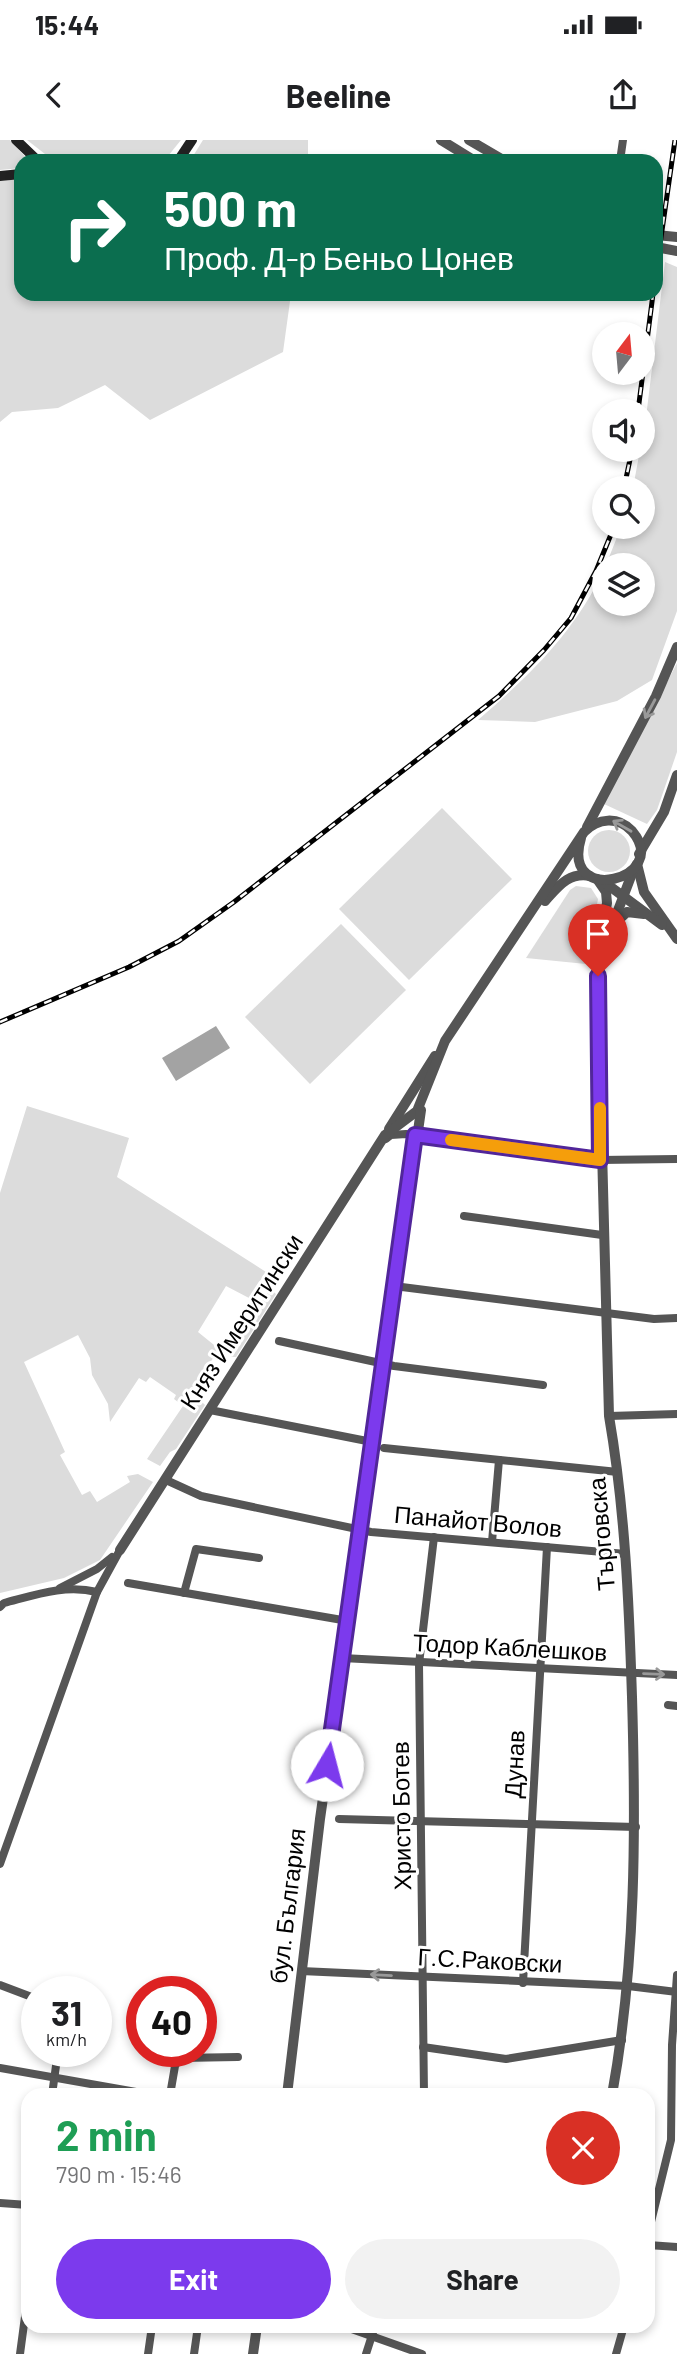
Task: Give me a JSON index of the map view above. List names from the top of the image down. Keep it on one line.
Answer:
{"streets":{"street":["Княз Имеритински","Панайот Волов","Търговска","Тодор Каблешков","Дунав","Христо Ботев","бул. България","Г.С.Раковски"]},"crossings":[["Княз Имеритински","Панайот Волов"],["Княз Имеритински","бул. България"],["Панайот Волов","Търговска"],["Панайот Волов","Дунав"],["Панайот Волов","Христо Ботев"],["Панайот Волов","бул. България"],["Търговска","Тодор Каблешков"],["Търговска","Г.С.Раковски"],["Тодор Каблешков","Дунав"],["Тодор Каблешков","Христо Ботев"],["Тодор Каблешков","бул. България"],["Дунав","Г.С.Раковски"],["Христо Ботев","Г.С.Раковски"],["бул. България","Г.С.Раковски"]],"north":"top","page":{"status":"15:44","header":"Beeline","turn":["500 m","Проф. Д-р Беньо Цонев"],"speed":"31 km/h","limit":"40","heading":["2 min","790 m · 15:46"],"buttons":["Exit","Share"]}}
